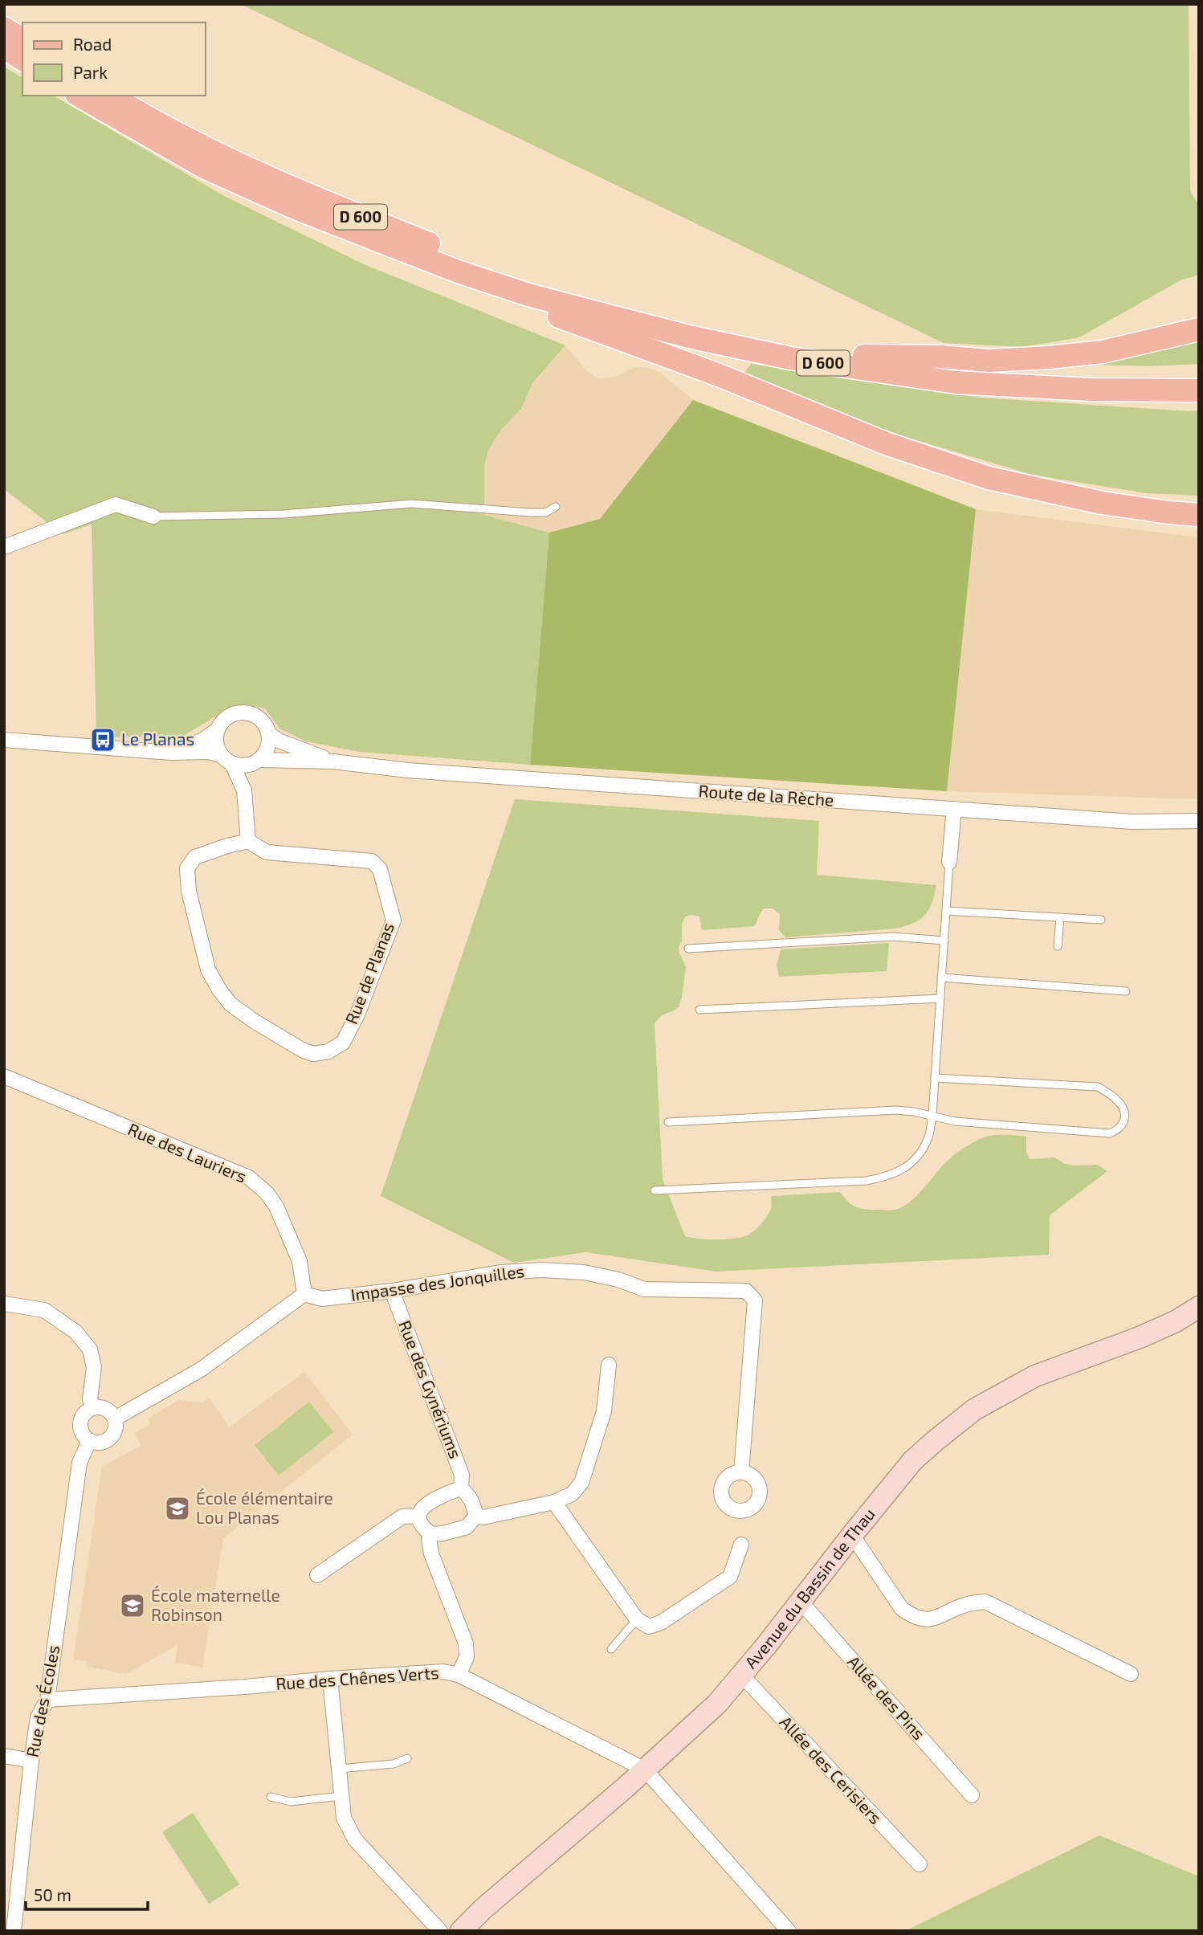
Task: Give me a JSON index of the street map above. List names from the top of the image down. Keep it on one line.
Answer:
{"streets":{"main road":["D 600","Avenue du Bassin de Thau"],"street":["Route de la Rèche","Rue de Planas","Rue des Lauriers","Impasse des Jonquilles","Rue des Gynériums","Rue des Chênes Verts","Allée des Pins","Rue des Écoles","Allée des Cerisiers"]},"crossings":[["Rue des Lauriers","Impasse des Jonquilles"],["Impasse des Jonquilles","Rue des Gynériums"],["Avenue du Bassin de Thau","Rue des Chênes Verts"],["Avenue du Bassin de Thau","Allée des Pins"],["Avenue du Bassin de Thau","Allée des Cerisiers"],["Rue des Chênes Verts","Rue des Écoles"]],"places":{"bus stop":["Le Planas"],"school or university":["École élémentaire Lou Planas","École maternelle Robinson"]},"legend":["Road","Park"],"scale_bar":"50 m"}
